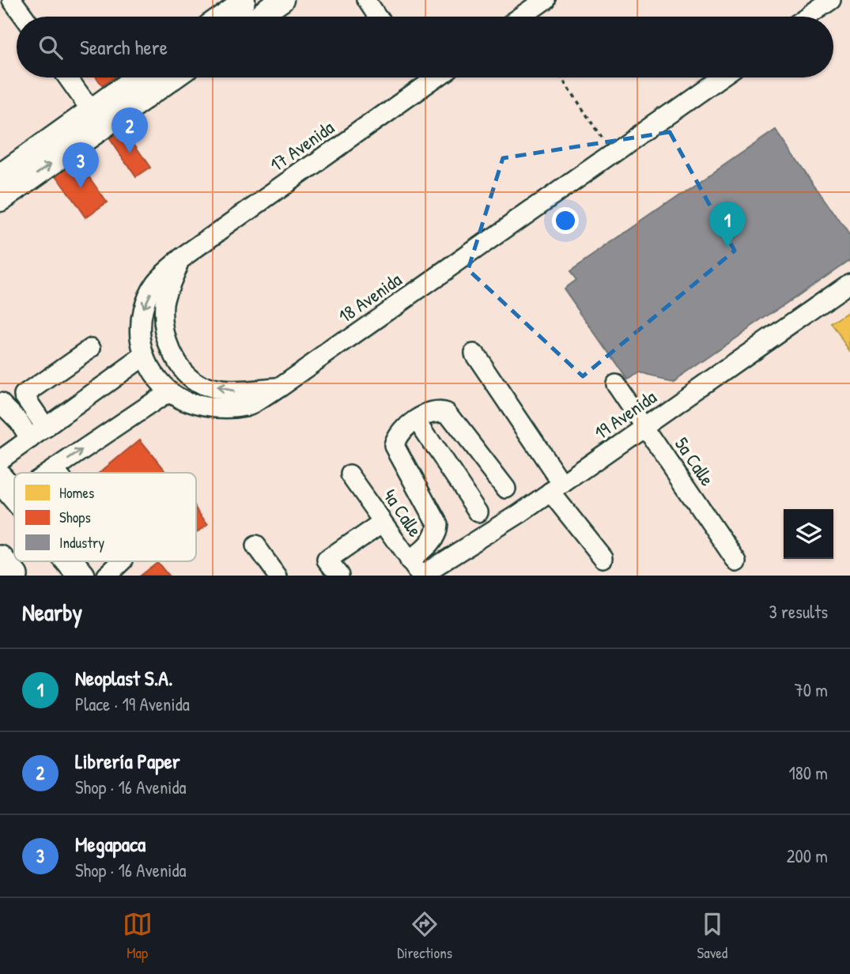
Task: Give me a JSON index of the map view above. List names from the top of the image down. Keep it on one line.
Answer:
{"streets":{"street":["17 Avenida","18 Avenida","19 Avenida","5a Calle","4a Calle"]},"crossings":[["17 Avenida","18 Avenida"],["19 Avenida","5a Calle"],["19 Avenida","4a Calle"]],"legend":["Homes","Shops","Industry"],"page":{"search":"Search here","pins":["2","3","1"],"heading":["Nearby","3 results"],"list":[{"mark":"1","name":"Neoplast S.A.","note":"Place · 19 Avenida","value":"70 m"},{"mark":"2","name":"Librería Paper","note":"Shop · 16 Avenida","value":"180 m"},{"mark":"3","name":"Megapaca","note":"Shop · 16 Avenida","value":"200 m"}],"nav":["Map","Directions","Saved"]}}
